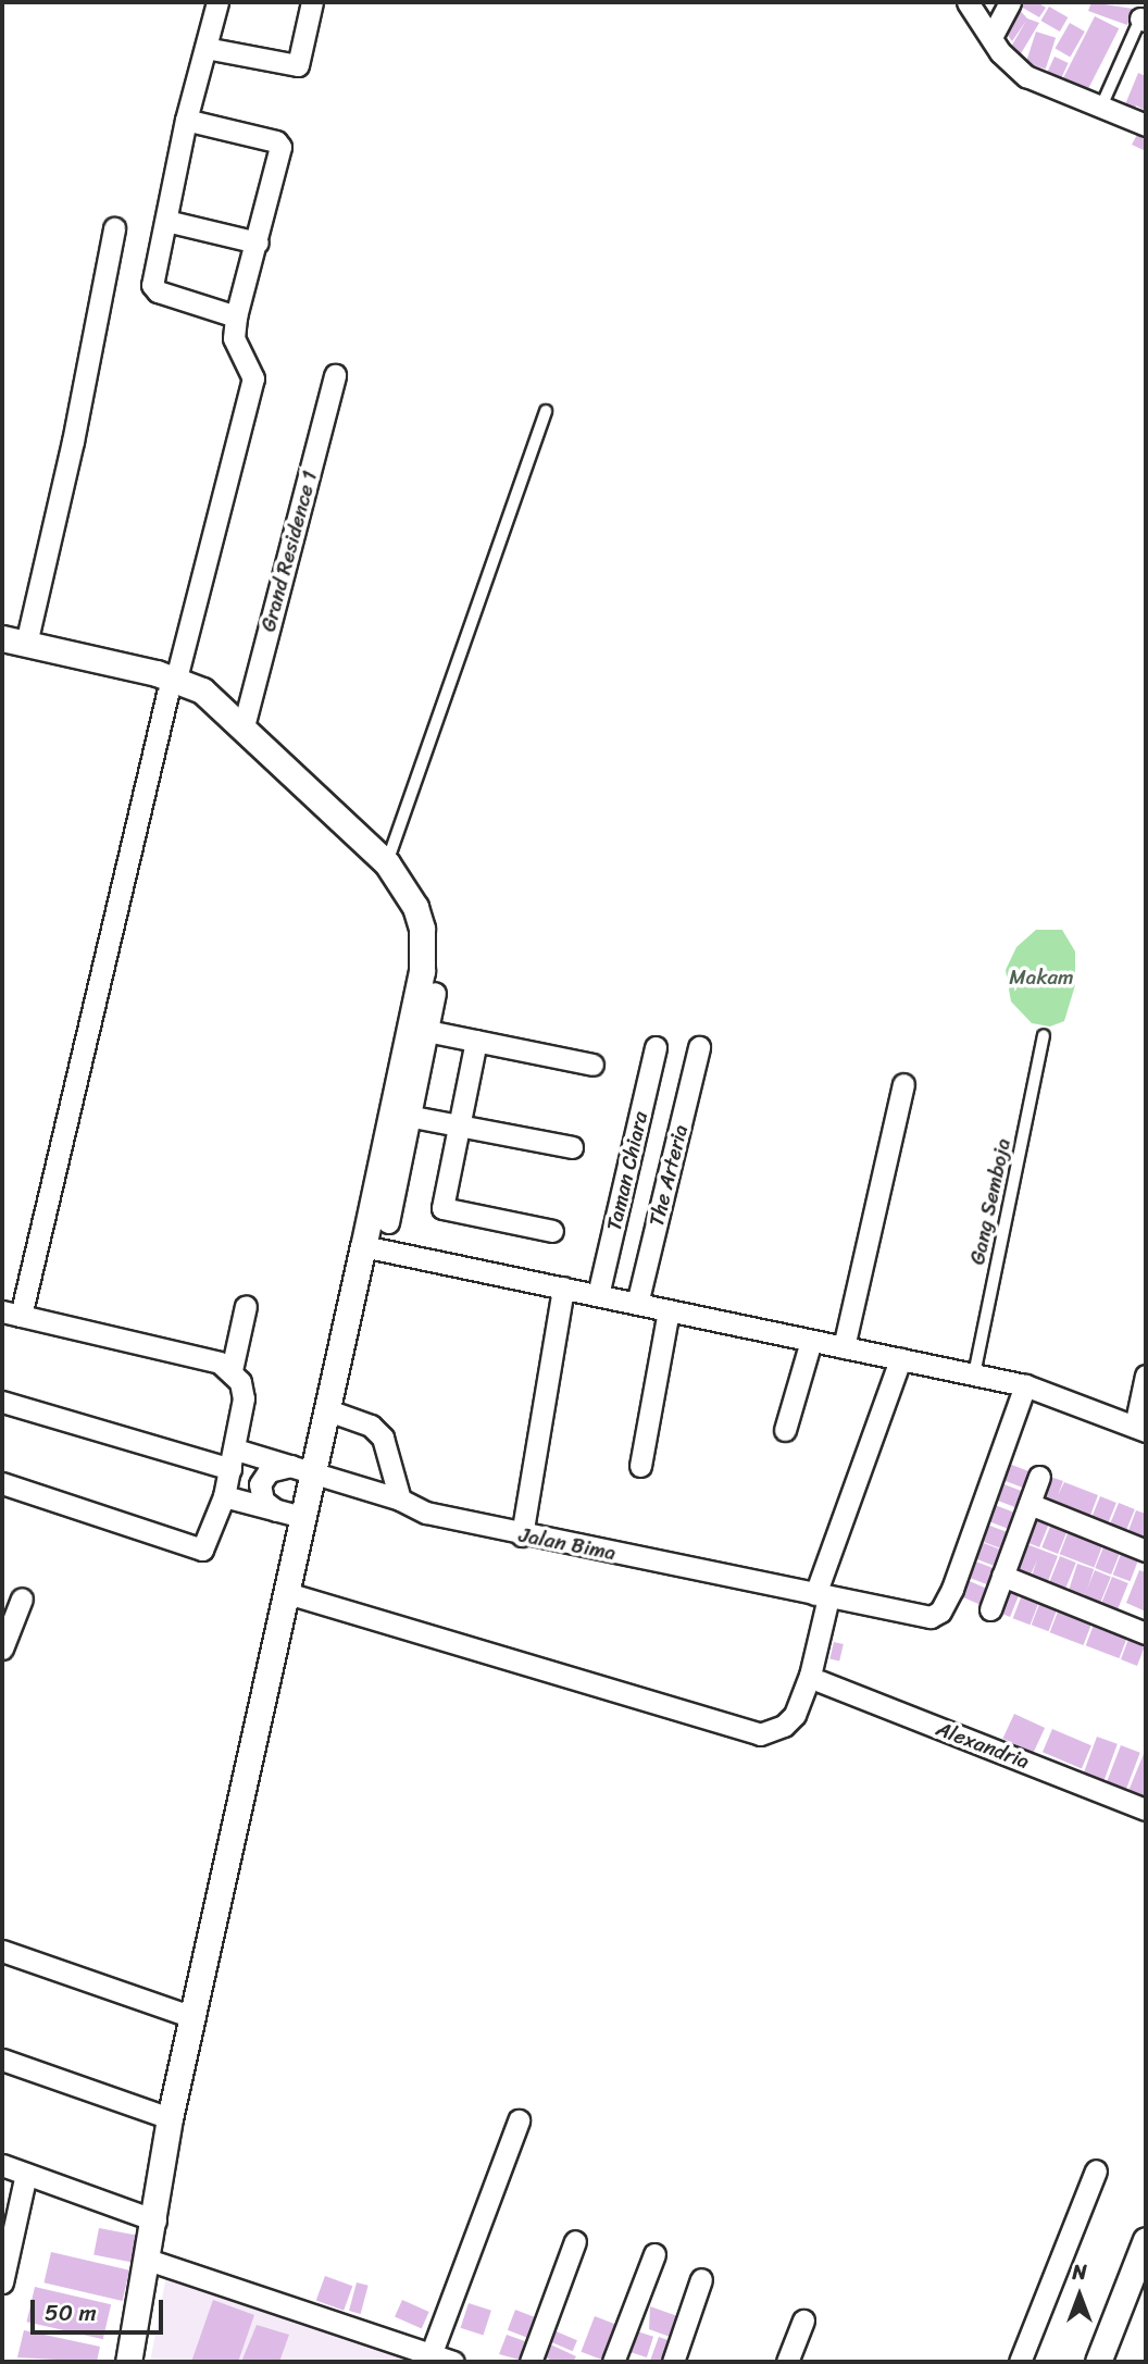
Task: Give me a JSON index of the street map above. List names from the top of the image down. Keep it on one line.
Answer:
{"streets":{"street":["Grand Residence 1","Taman Chiara","The Arteria","Jalan Bima","Alexandria"],"lane":["Gang Semboja"]},"parks":["Makam"],"scale_bar":"50 m","north":"top"}
